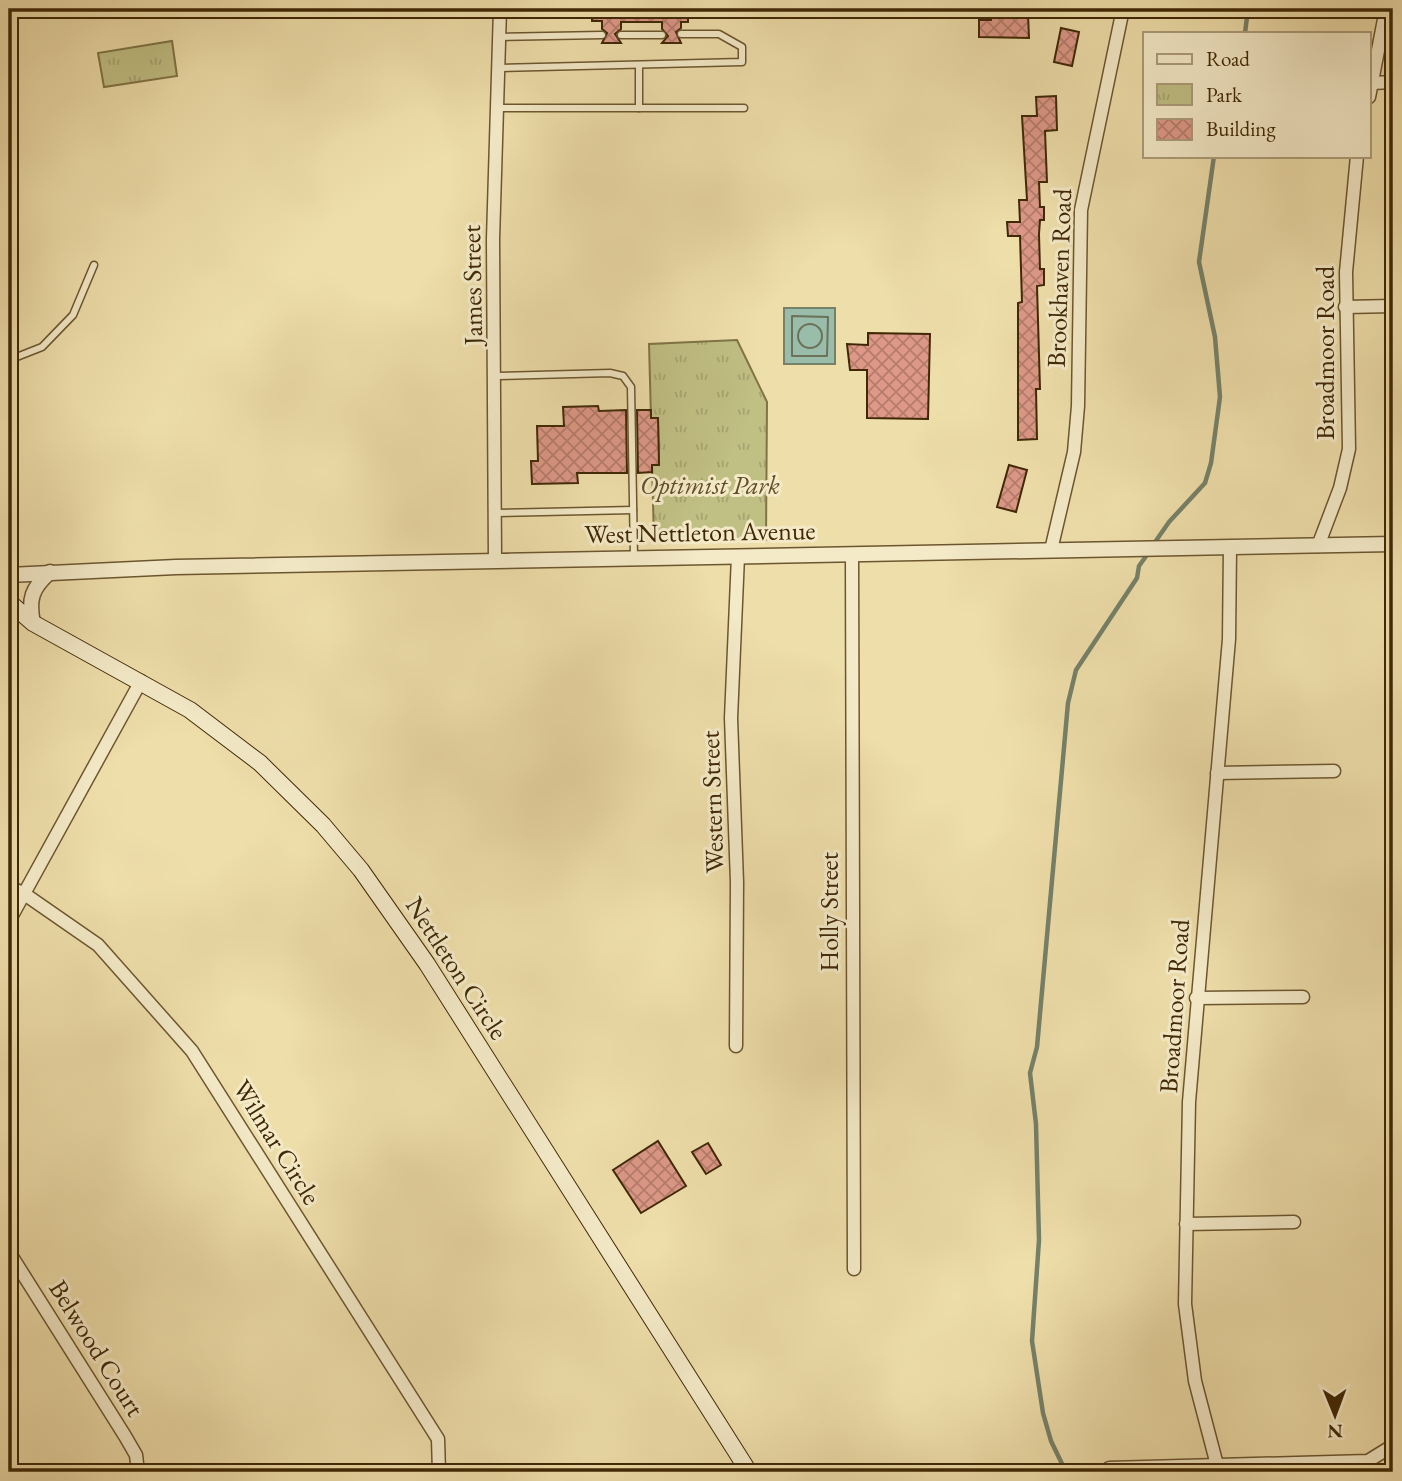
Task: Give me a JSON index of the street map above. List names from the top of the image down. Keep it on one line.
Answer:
{"streets":{"main road":["Nettleton Circle"],"street":["Brookhaven Road","James Street","Broadmoor Road","West Nettleton Avenue","Western Street","Holly Street","Wilmar Circle","Belwood Court"]},"crossings":[["Brookhaven Road","West Nettleton Avenue"],["James Street","West Nettleton Avenue"],["Broadmoor Road","West Nettleton Avenue"],["West Nettleton Avenue","Western Street"],["West Nettleton Avenue","Holly Street"]],"parks":["Optimist Park"],"legend":["Road","Park","Building"],"north":"bottom"}
